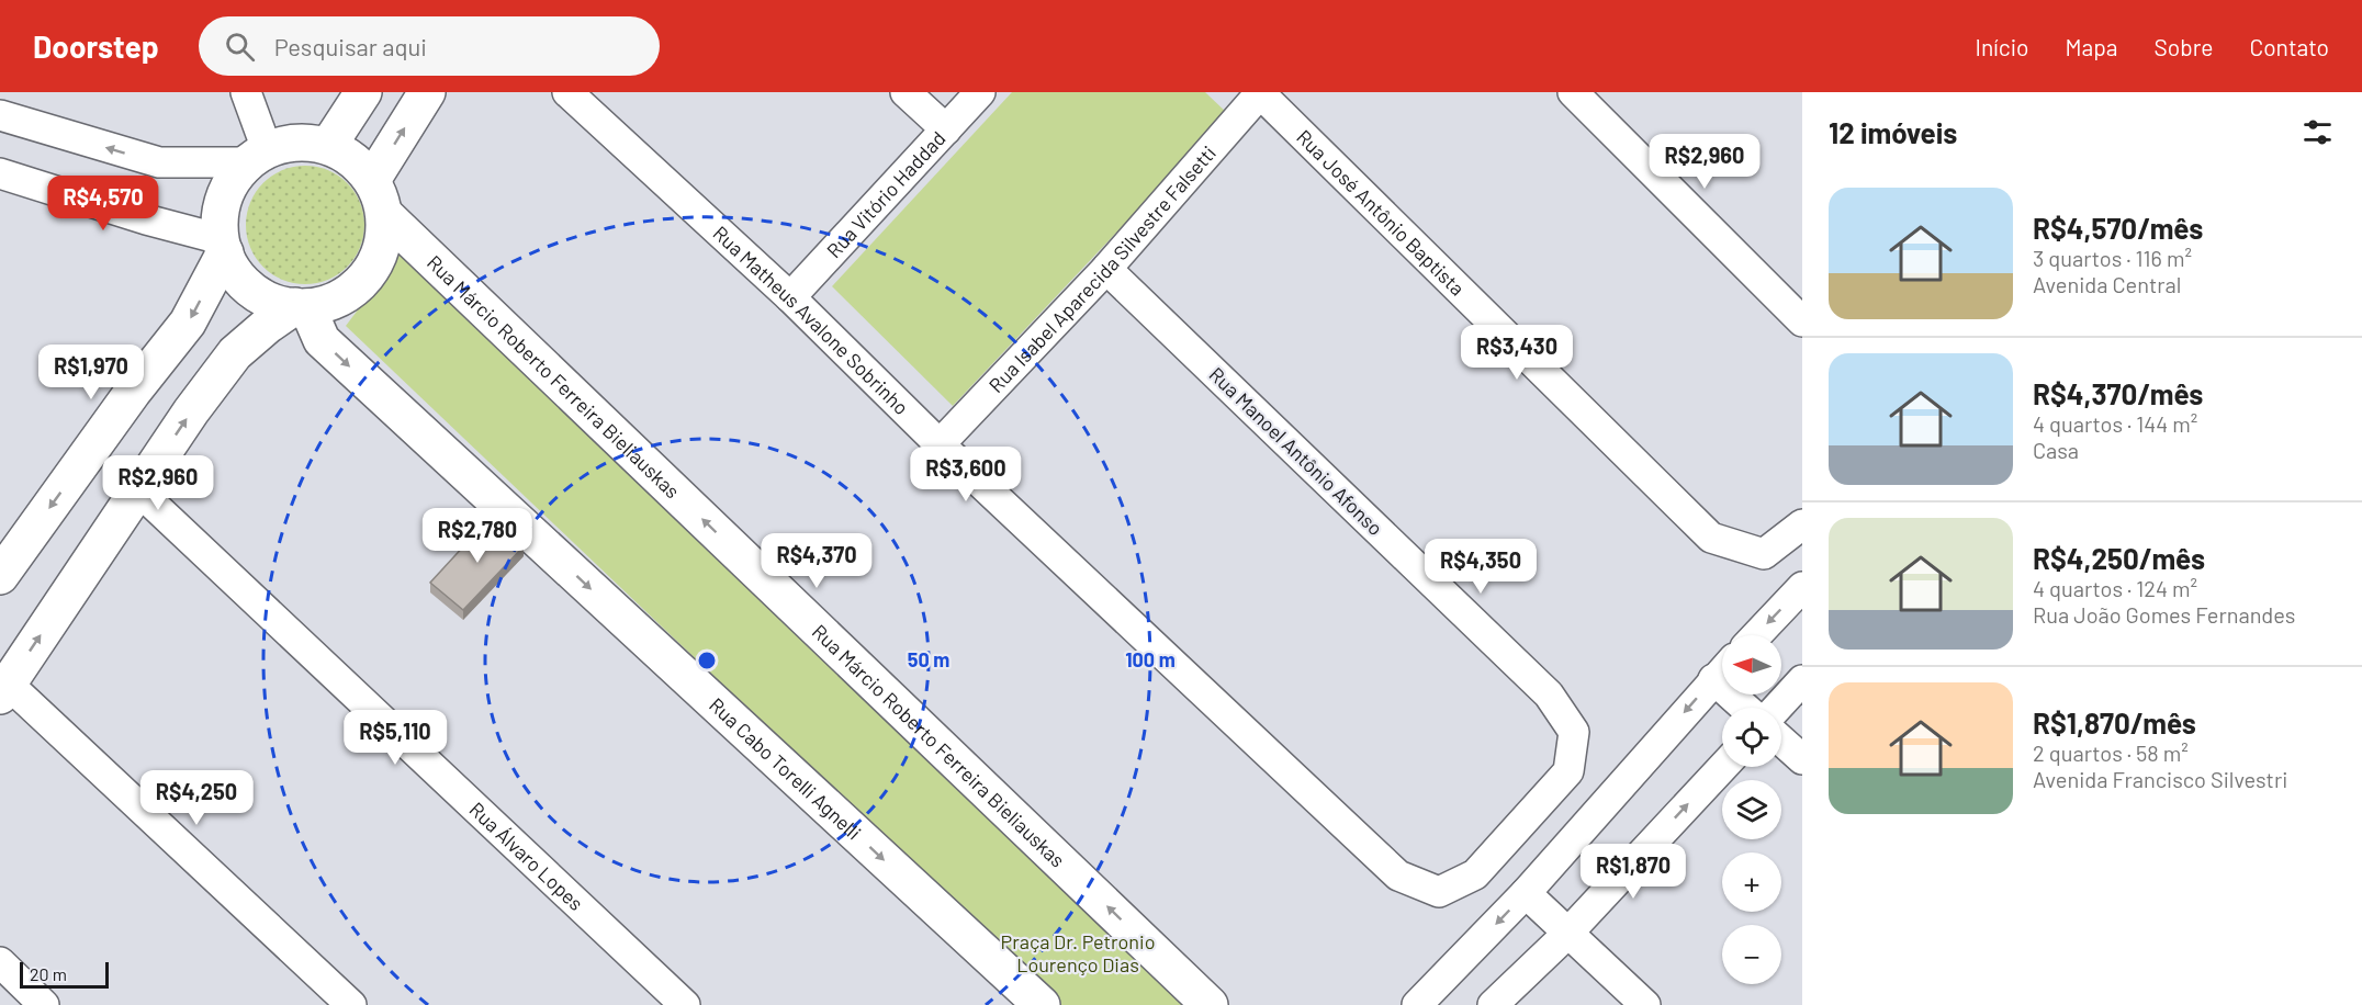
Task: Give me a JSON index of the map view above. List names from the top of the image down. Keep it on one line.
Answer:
{"streets":{"street":["Rua Vitório Haddad","Rua José Antônio Baptista","Rua Isabel Aparecida Silvestre Falsetti","Rua Matheus Avalone Sobrinho","Rua Márcio Roberto Ferreira Bieliauskas","Rua Manoel Antônio Afonso","Rua Cabo Torelli Agnelli","Rua Álvaro Lopes"]},"crossings":[["Rua Vitório Haddad","Rua Matheus Avalone Sobrinho"],["Rua José Antônio Baptista","Rua Isabel Aparecida Silvestre Falsetti"],["Rua Isabel Aparecida Silvestre Falsetti","Rua Matheus Avalone Sobrinho"],["Rua Isabel Aparecida Silvestre Falsetti","Rua Manoel Antônio Afonso"],["Rua Matheus Avalone Sobrinho","Rua Manoel Antônio Afonso"],["Rua Márcio Roberto Ferreira Bieliauskas","Rua Cabo Torelli Agnelli"]],"one_way":["Rua Márcio Roberto Ferreira Bieliauskas","Rua Cabo Torelli Agnelli"],"parks":["Praça Dr. Petronio Lourenço Dias"],"scale_bar":"20 m","north":"left","page":{"header":"Doorstep","search":"Pesquisar aqui","nav":["Início","Mapa","Sobre","Contato"],"heading":"12 imóveis","price":["R$2,960","R$4,570","R$3,430","R$1,970","R$3,600","R$2,960","R$2,780","R$4,370","R$4,350","R$5,110","R$4,250","R$1,870"],"list":[{"name":"R$4,570/mês","note":"3 quartos · 116 m² · Avenida Central"},{"name":"R$4,370/mês","note":"4 quartos · 144 m² · Casa"},{"name":"R$4,250/mês","note":"4 quartos · 124 m² · Rua João Gomes Fernandes"},{"name":"R$1,870/mês","note":"2 quartos · 58 m² · Avenida Francisco Silvestri"}],"map_buttons":["+","−"],"scale":"20 m"},"rings":["50 m","100 m"]}
